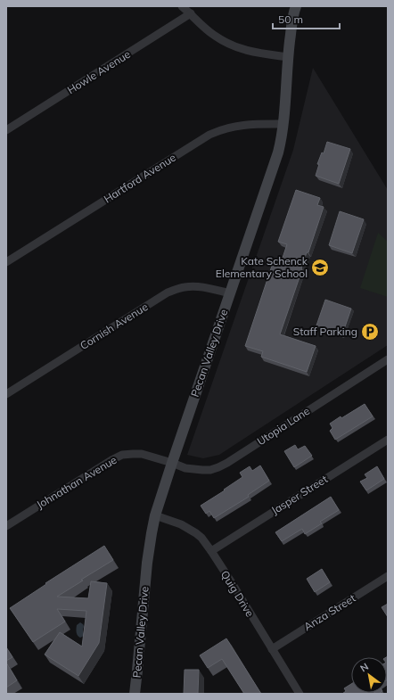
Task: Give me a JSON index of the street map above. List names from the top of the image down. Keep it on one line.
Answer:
{"streets":{"main road":["Pecan Valley Drive"],"street":["Howle Avenue","Hartford Avenue","Cornish Avenue","Utopia Lane","Johnathan Avenue","Jasper Street","Quig Drive","Anza Street"]},"crossings":[["Hartford Avenue","Pecan Valley Drive"],["Cornish Avenue","Pecan Valley Drive"],["Pecan Valley Drive","Utopia Lane"],["Pecan Valley Drive","Johnathan Avenue"],["Pecan Valley Drive","Quig Drive"],["Utopia Lane","Johnathan Avenue"],["Jasper Street","Quig Drive"],["Quig Drive","Anza Street"]],"places":{"school or university":["Kate Schenck Elementary School"],"parking":["Staff Parking"]},"scale_bar":"50 m","north":"top left"}
